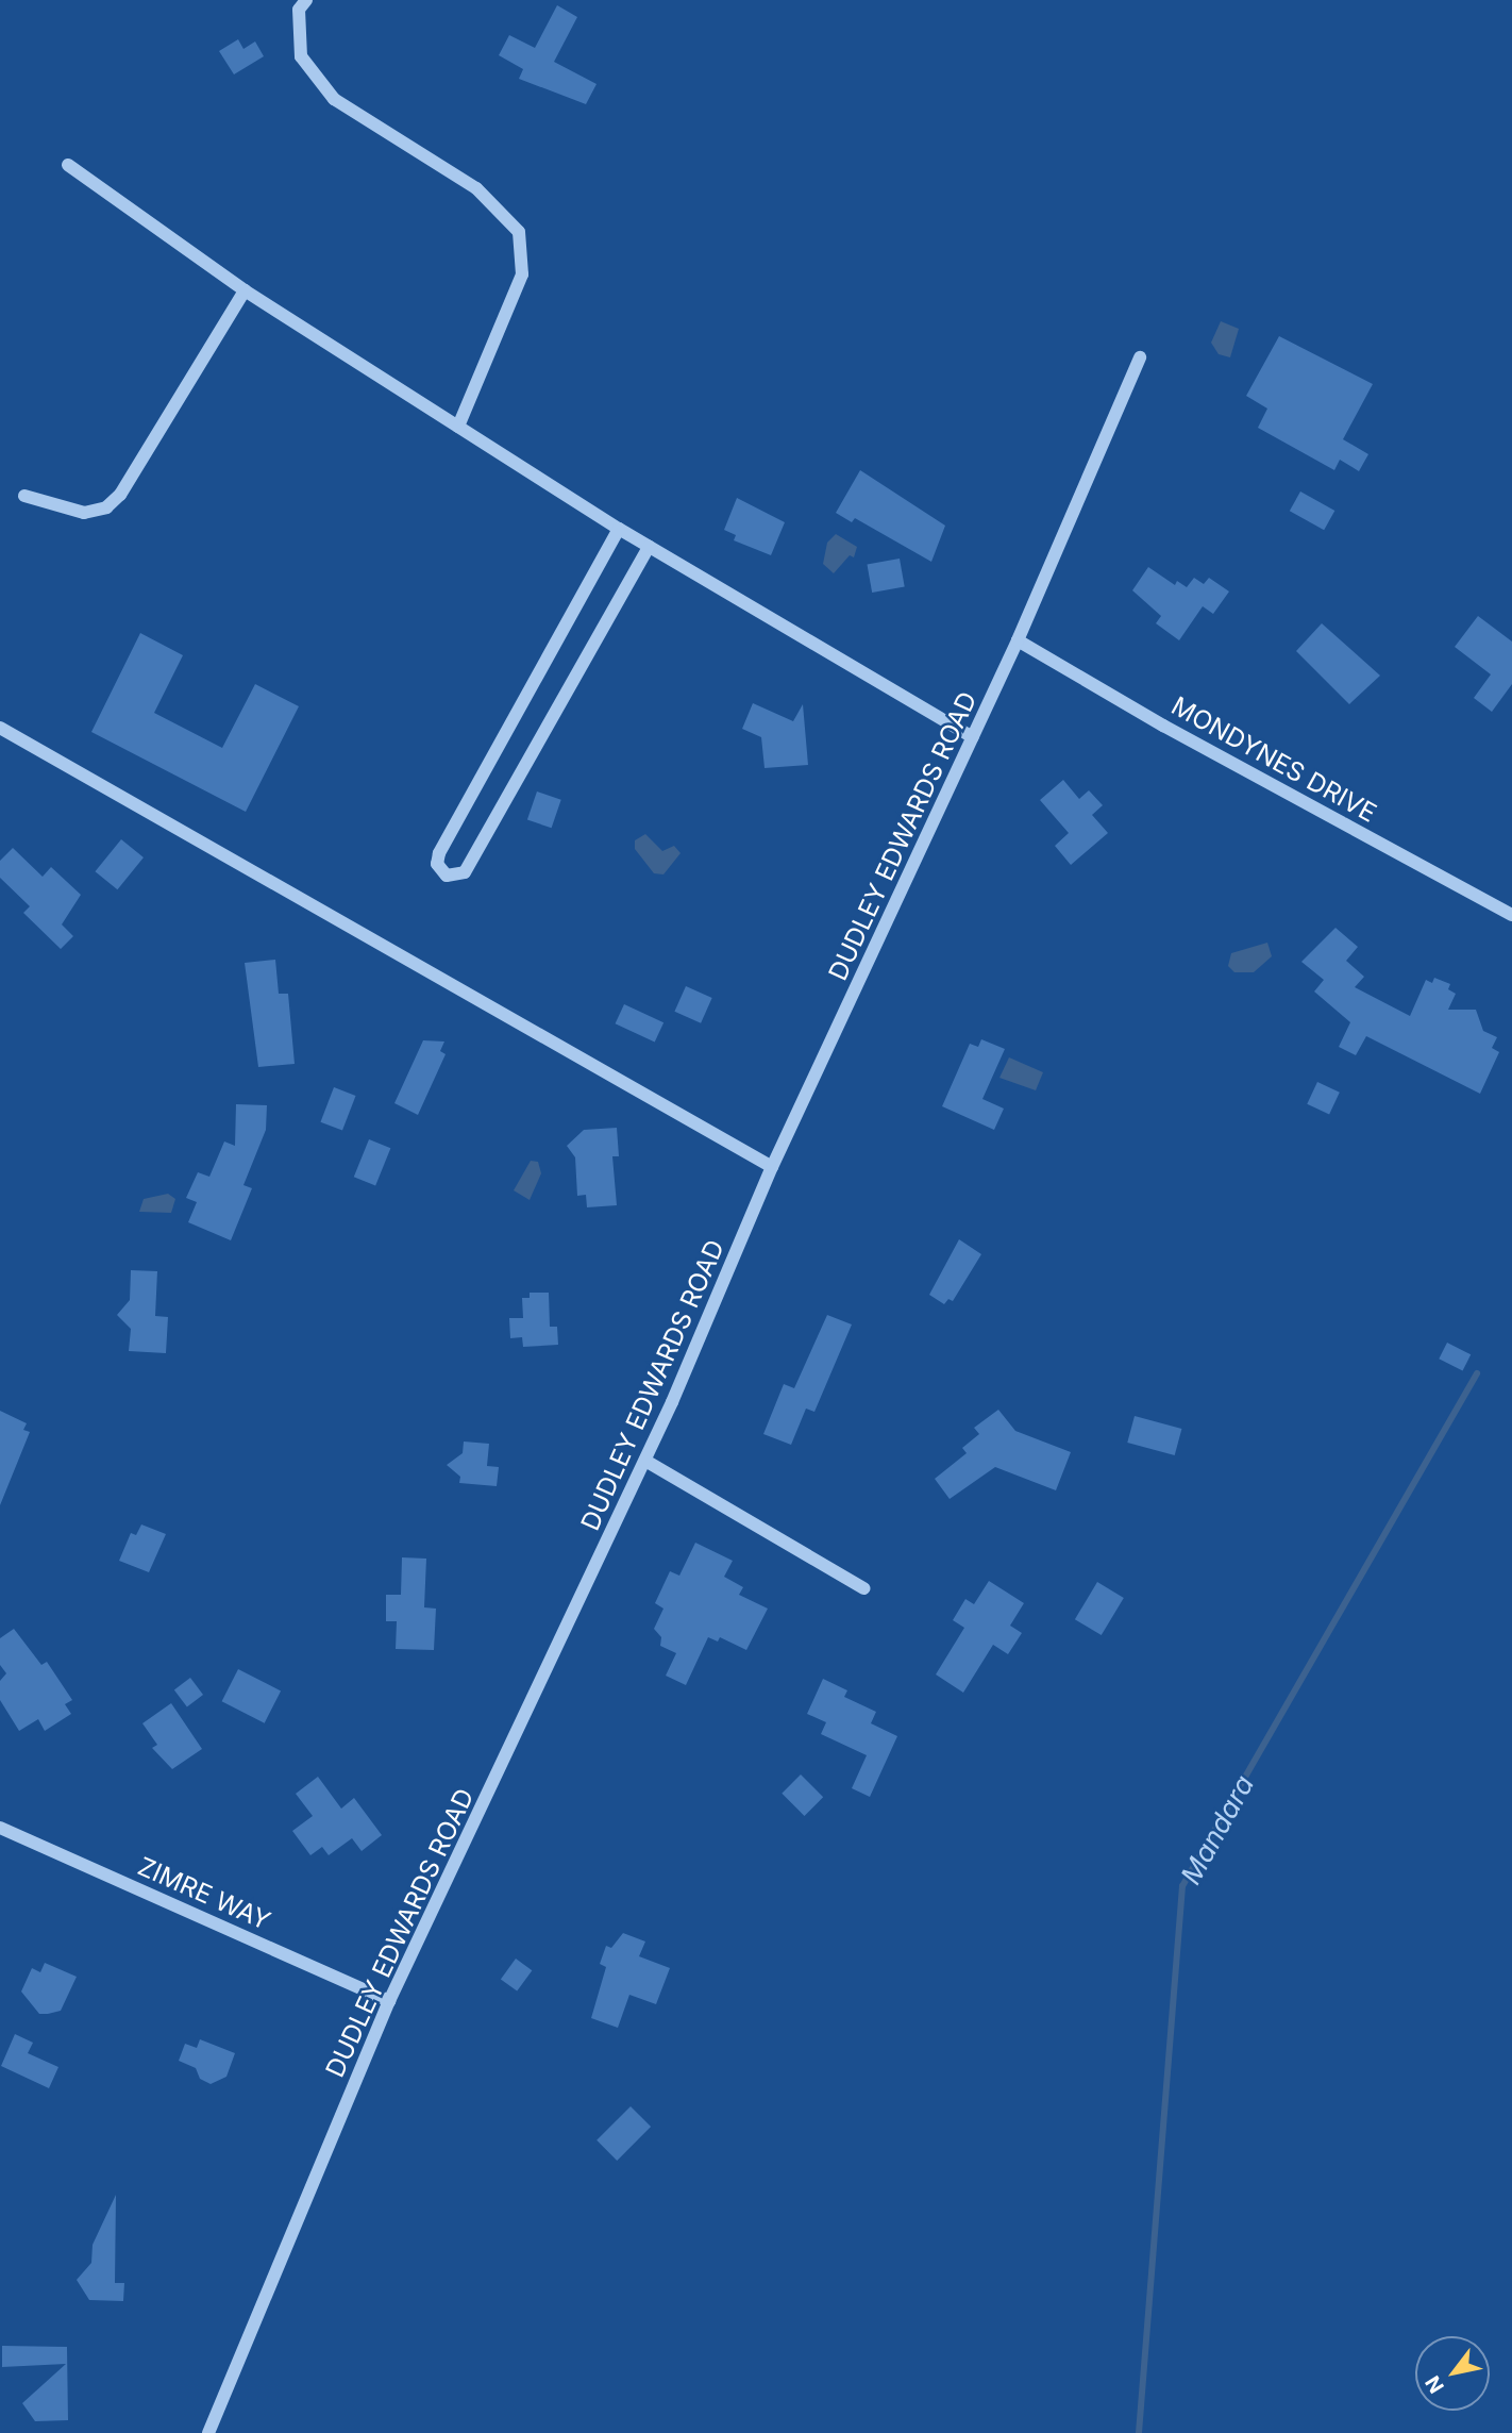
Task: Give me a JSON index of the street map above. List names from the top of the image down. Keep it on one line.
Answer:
{"streets":{"street":["MONDYNES DRIVE","DUDLEY EDWARDS ROAD","ZIMRE WAY"]},"crossings":[["MONDYNES DRIVE","DUDLEY EDWARDS ROAD"],["DUDLEY EDWARDS ROAD","ZIMRE WAY"]],"water":["Mandara"],"north":"bottom left"}
